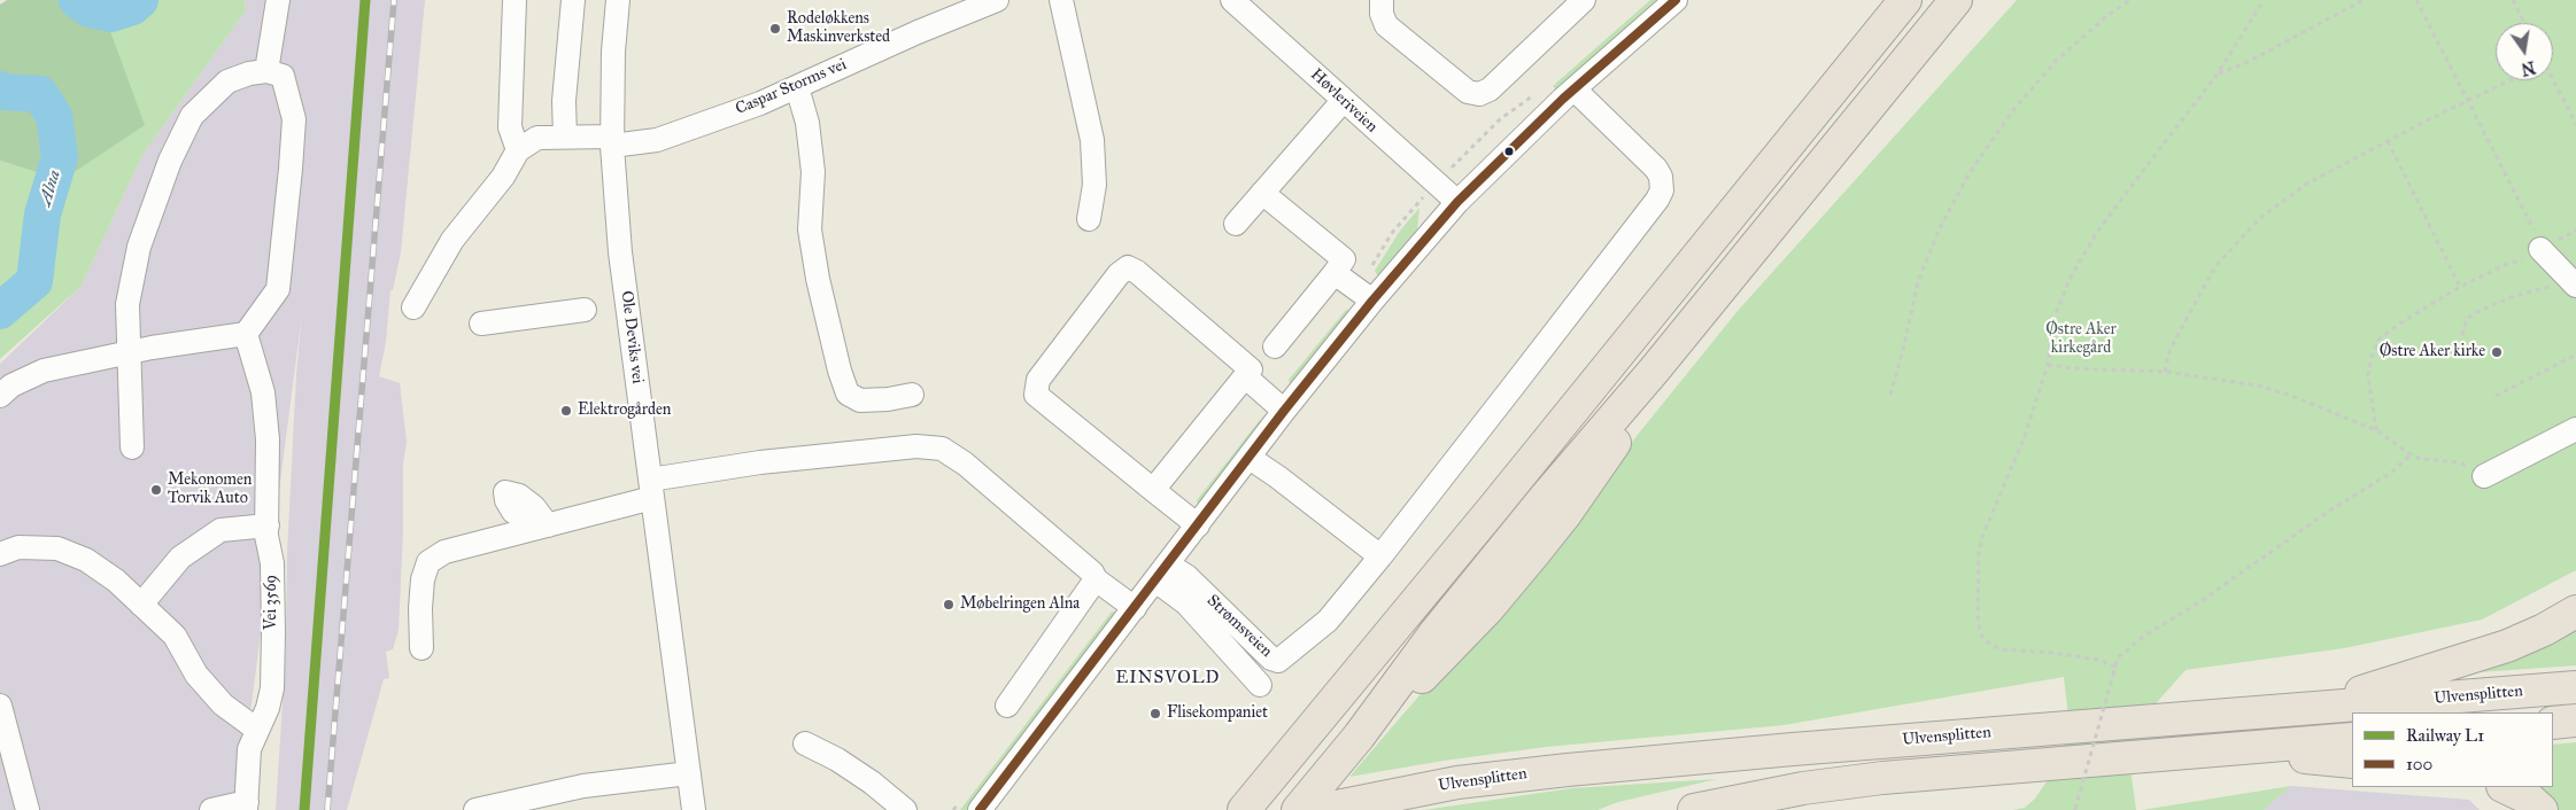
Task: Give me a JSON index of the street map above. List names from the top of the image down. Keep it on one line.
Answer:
{"streets":{"highway":["Ulvensplitten"],"street":["Caspar Storms vei","Høvleriveien","Ole Deviks vei","Vei 3569","Strømsveien"]},"crossings":[["Caspar Storms vei","Ole Deviks vei"]],"districts":["EINSVOLD"],"water":["Alna"],"parks":["Østre Aker kirkegård"],"places":["Rodeløkkens Maskinverksted","Østre Aker kirke","Elektrogården","Mekonomen Torvik Auto","Møbelringen Alna","Flisekompaniet"],"lines":["rail line L1","transit line 100"],"legend":["Railway L1","100"],"north":"bottom"}
